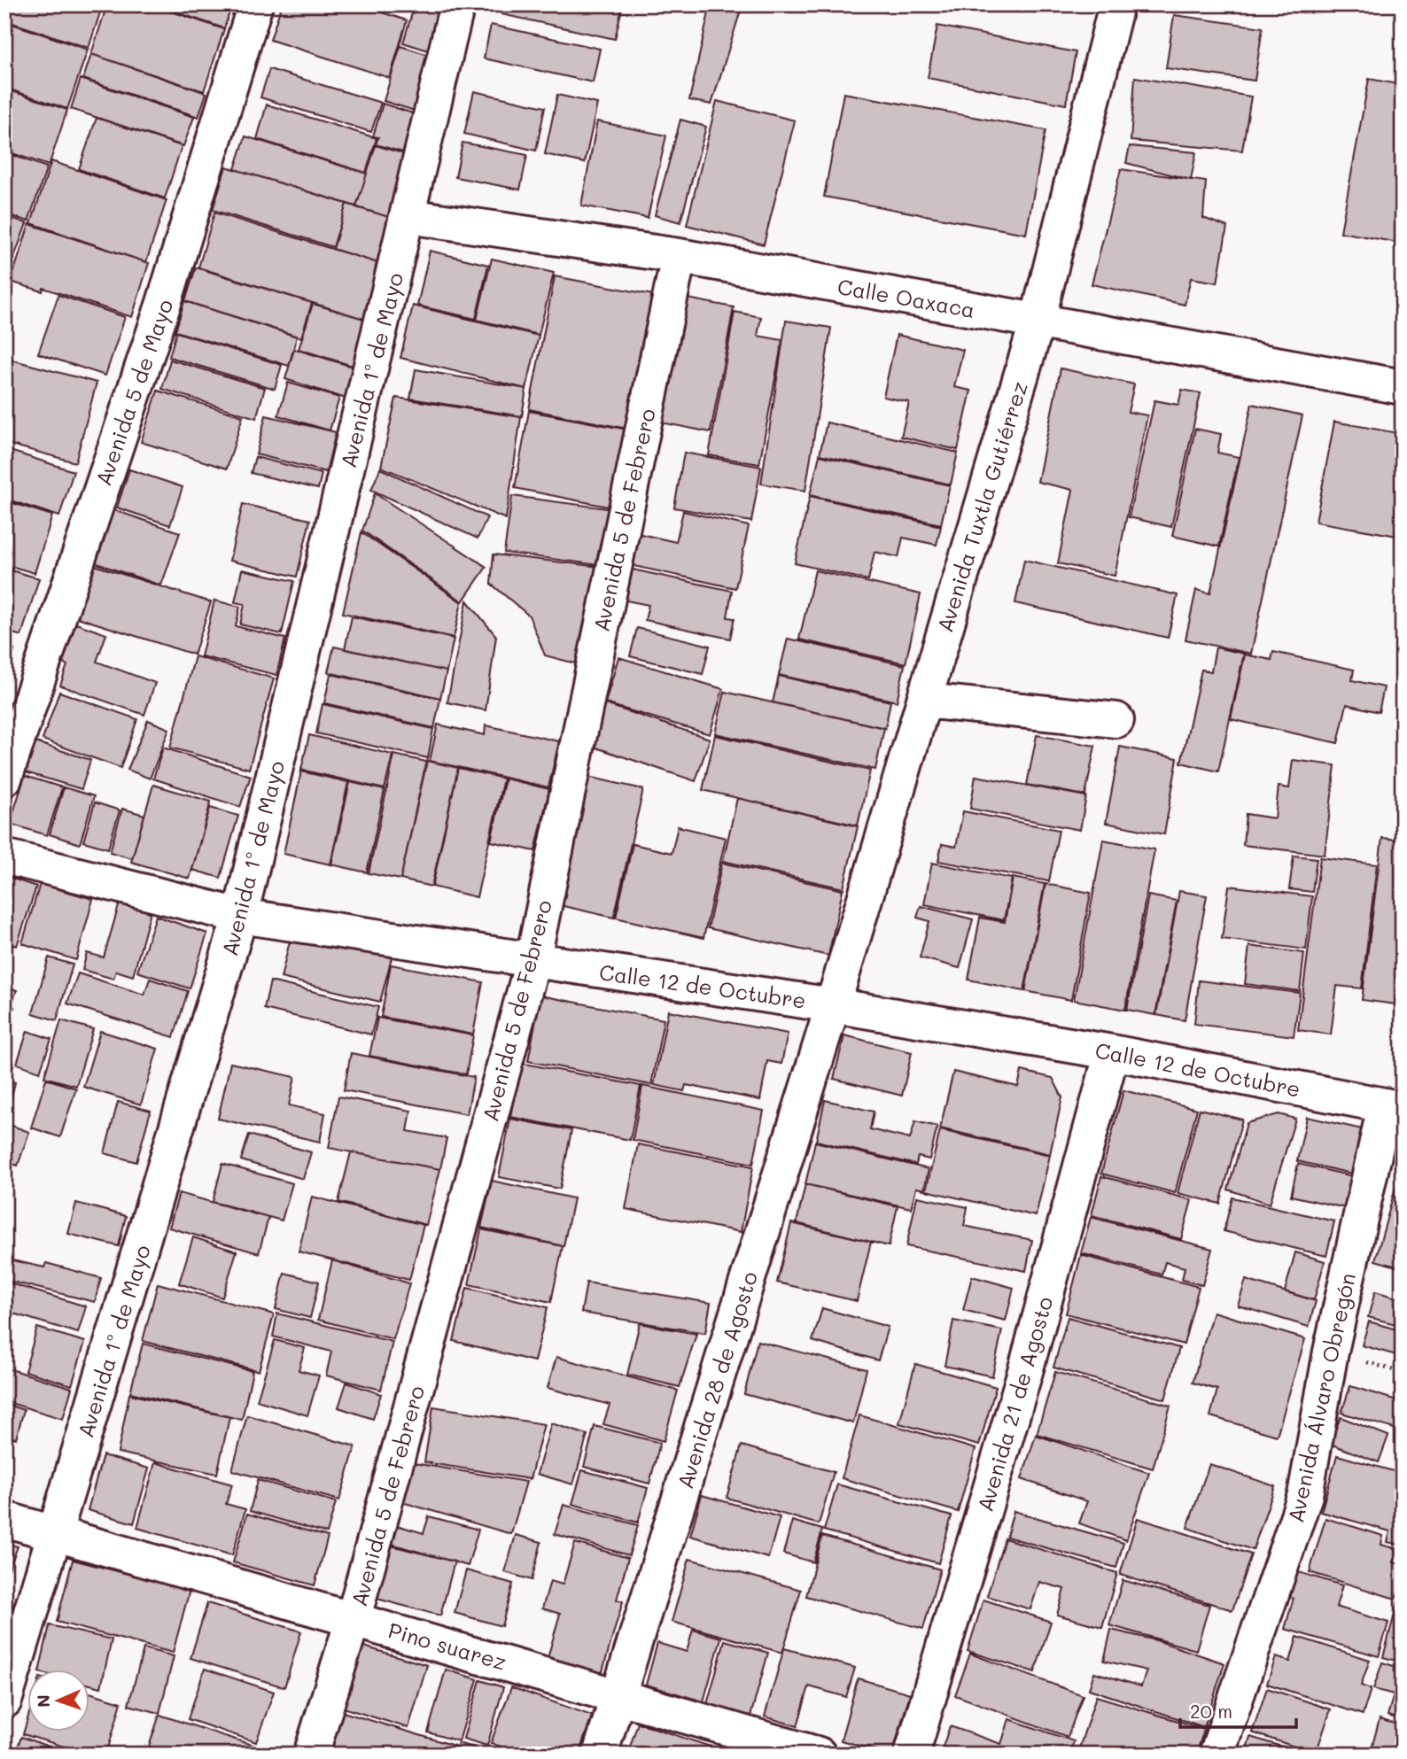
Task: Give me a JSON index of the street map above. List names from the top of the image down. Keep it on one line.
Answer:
{"streets":{"street":["Calle Oaxaca","Avenida 1º de Mayo","Avenida 5 de Mayo","Avenida Tuxtla Gutiérrez","Avenida 5 de Febrero","Calle 12 de Octubre","Avenida 28 de Agosto","Avenida Álvaro Obregón","Avenida 21 de Agosto","Pino suarez"]},"crossings":[["Calle Oaxaca","Avenida 1º de Mayo"],["Calle Oaxaca","Avenida Tuxtla Gutiérrez"],["Calle Oaxaca","Avenida 5 de Febrero"],["Avenida 1º de Mayo","Calle 12 de Octubre"],["Avenida 1º de Mayo","Pino suarez"],["Avenida Tuxtla Gutiérrez","Calle 12 de Octubre"],["Avenida Tuxtla Gutiérrez","Avenida 28 de Agosto"],["Avenida 5 de Febrero","Calle 12 de Octubre"],["Avenida 5 de Febrero","Pino suarez"],["Calle 12 de Octubre","Avenida 28 de Agosto"],["Calle 12 de Octubre","Avenida Álvaro Obregón"],["Calle 12 de Octubre","Avenida 21 de Agosto"],["Avenida 28 de Agosto","Pino suarez"]],"scale_bar":"20 m","north":"left"}
